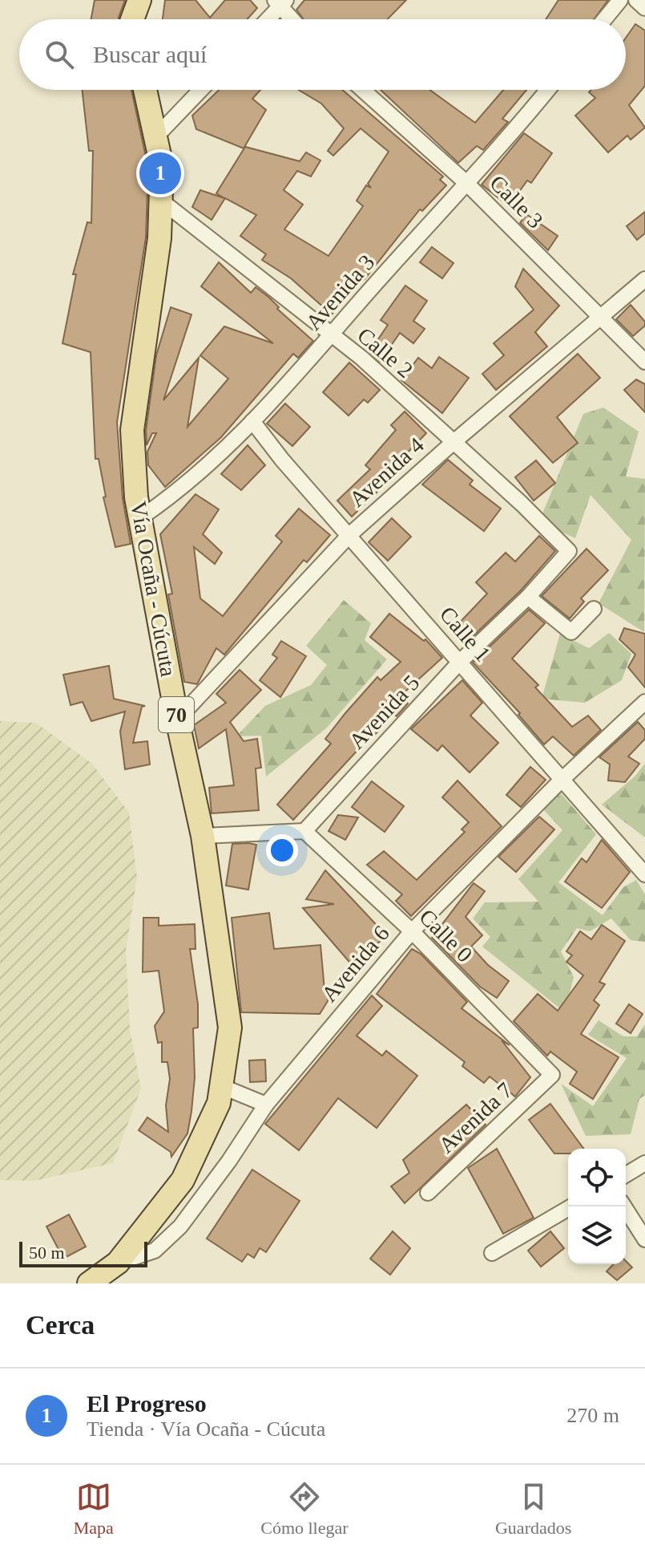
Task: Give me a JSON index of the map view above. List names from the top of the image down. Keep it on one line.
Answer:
{"streets":{"main road":["Vía Ocaña - Cúcuta","70"],"street":["Calle 3","Avenida 3","Calle 2","Avenida 4","Calle 1","Avenida 5","Calle 0","Avenida 6","Avenida 7"]},"crossings":[["Calle 3","Avenida 3"],["Calle 3","Avenida 4"],["Avenida 3","Calle 2"],["Avenida 3","Vía Ocaña - Cúcuta"],["Avenida 3","Calle 1"],["Calle 2","Avenida 4"],["Calle 2","Vía Ocaña - Cúcuta"],["Calle 2","Avenida 5"],["Avenida 4","Vía Ocaña - Cúcuta"],["Avenida 4","Calle 1"],["Vía Ocaña - Cúcuta","Avenida 6"],["Calle 1","Avenida 5"],["Calle 1","Avenida 6"],["Avenida 5","Calle 0"],["Calle 0","Avenida 6"],["Calle 0","Avenida 7"]],"scale_bar":"50 m","page":{"search":"Buscar aquí","pins":"1","scale":"50 m","heading":"Cerca","list":[{"mark":"1","name":"El Progreso","note":"Tienda · Vía Ocaña - Cúcuta","value":"270 m"}],"nav":["Mapa","Cómo llegar","Guardados"]}}
